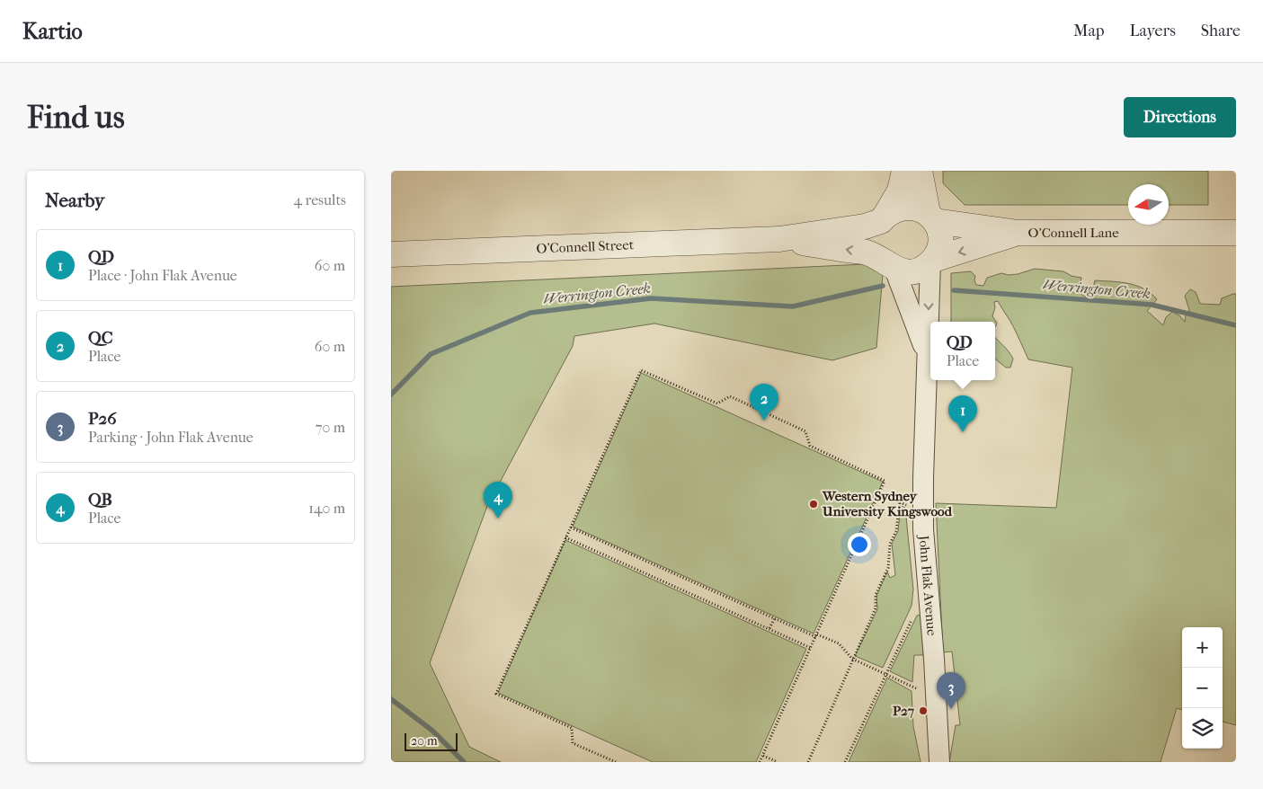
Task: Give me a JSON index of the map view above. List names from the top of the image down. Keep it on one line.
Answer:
{"streets":{"street":["O'Connell Lane","O'Connell Street","John Flak Avenue"]},"crossings":[["O'Connell Lane","O'Connell Street"],["O'Connell Lane","John Flak Avenue"],["O'Connell Street","John Flak Avenue"]],"water":["Werrington Creek"],"places":["Western Sydney University Kingswood","P27"],"scale_bar":"20 m","north":"left","page":{"header":"Kartio","nav":["Map","Layers","Share"],"buttons":"Directions","title":"Find us","heading":["Nearby","4 results"],"list":[{"mark":"1","name":"QD","note":"Place · John Flak Avenue","value":"60 m"},{"mark":"2","name":"QC","note":"Place","value":"60 m"},{"mark":"3","name":"P26","note":"Parking · John Flak Avenue","value":"70 m"},{"mark":"4","name":"QB","note":"Place","value":"140 m"}],"popup":["QD","Place"],"pins":["2","1","4","3"],"map_buttons":["+","−"],"scale":"20 m"}}
